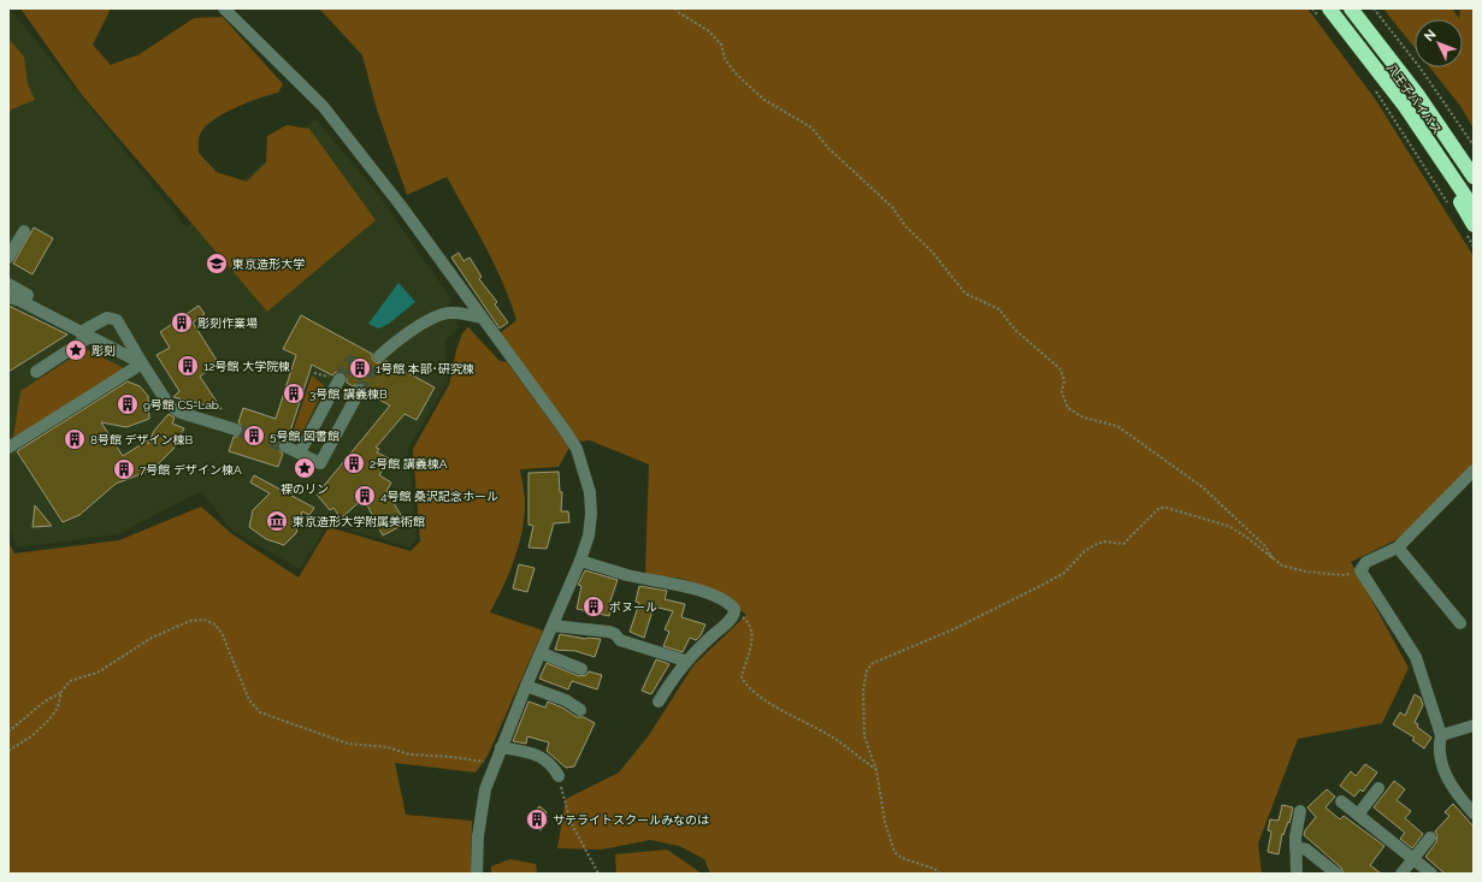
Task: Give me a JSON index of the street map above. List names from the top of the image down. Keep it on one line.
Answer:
{"streets":{"highway":["八王子バイパス"]},"places":{"school or university":["東京造形大学"],"building":["彫刻作業場","12号館 大学院棟","1号館 本部･研究棟","3号館 講義棟B","9号館 CS-Lab","5号館 図書館","8号館 デザイン棟B","2号館 講義棟A","7号館 デザイン棟A","4号館 桑沢記念ホール","ボヌール","サテライトスクールみなのは"],"place":["彫刻","裸のリン"],"museum":["東京造形大学附属美術館"]},"north":"top left"}
